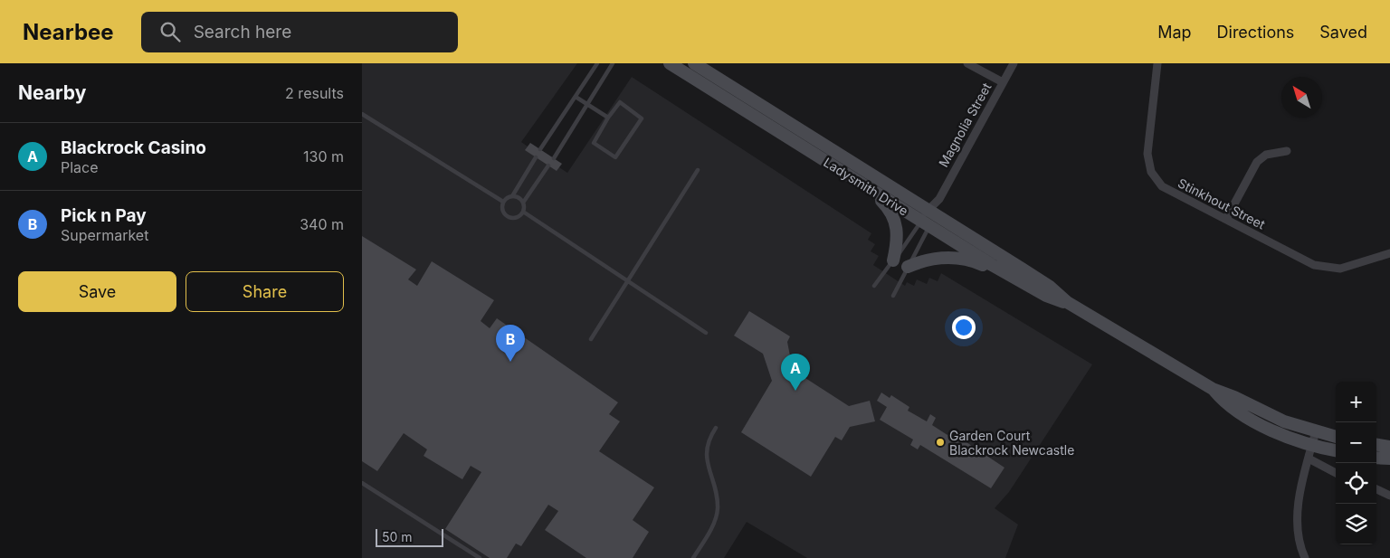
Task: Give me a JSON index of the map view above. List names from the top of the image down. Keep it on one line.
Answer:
{"streets":{"street":["Magnolia Street","Ladysmith Drive","Stinkhout Street"]},"crossings":[["Magnolia Street","Ladysmith Drive"]],"places":["Garden Court Blackrock Newcastle"],"scale_bar":"50 m","north":"top left","page":{"header":"Nearbee","search":"Search here","nav":["Map","Directions","Saved"],"heading":["Nearby","2 results"],"list":[{"mark":"A","name":"Blackrock Casino","note":"Place","value":"130 m"},{"mark":"B","name":"Pick n Pay","note":"Supermarket","value":"340 m"}],"buttons":["Save","Share"],"pins":["B","A"],"map_buttons":["+","−"],"scale":"50 m"}}
